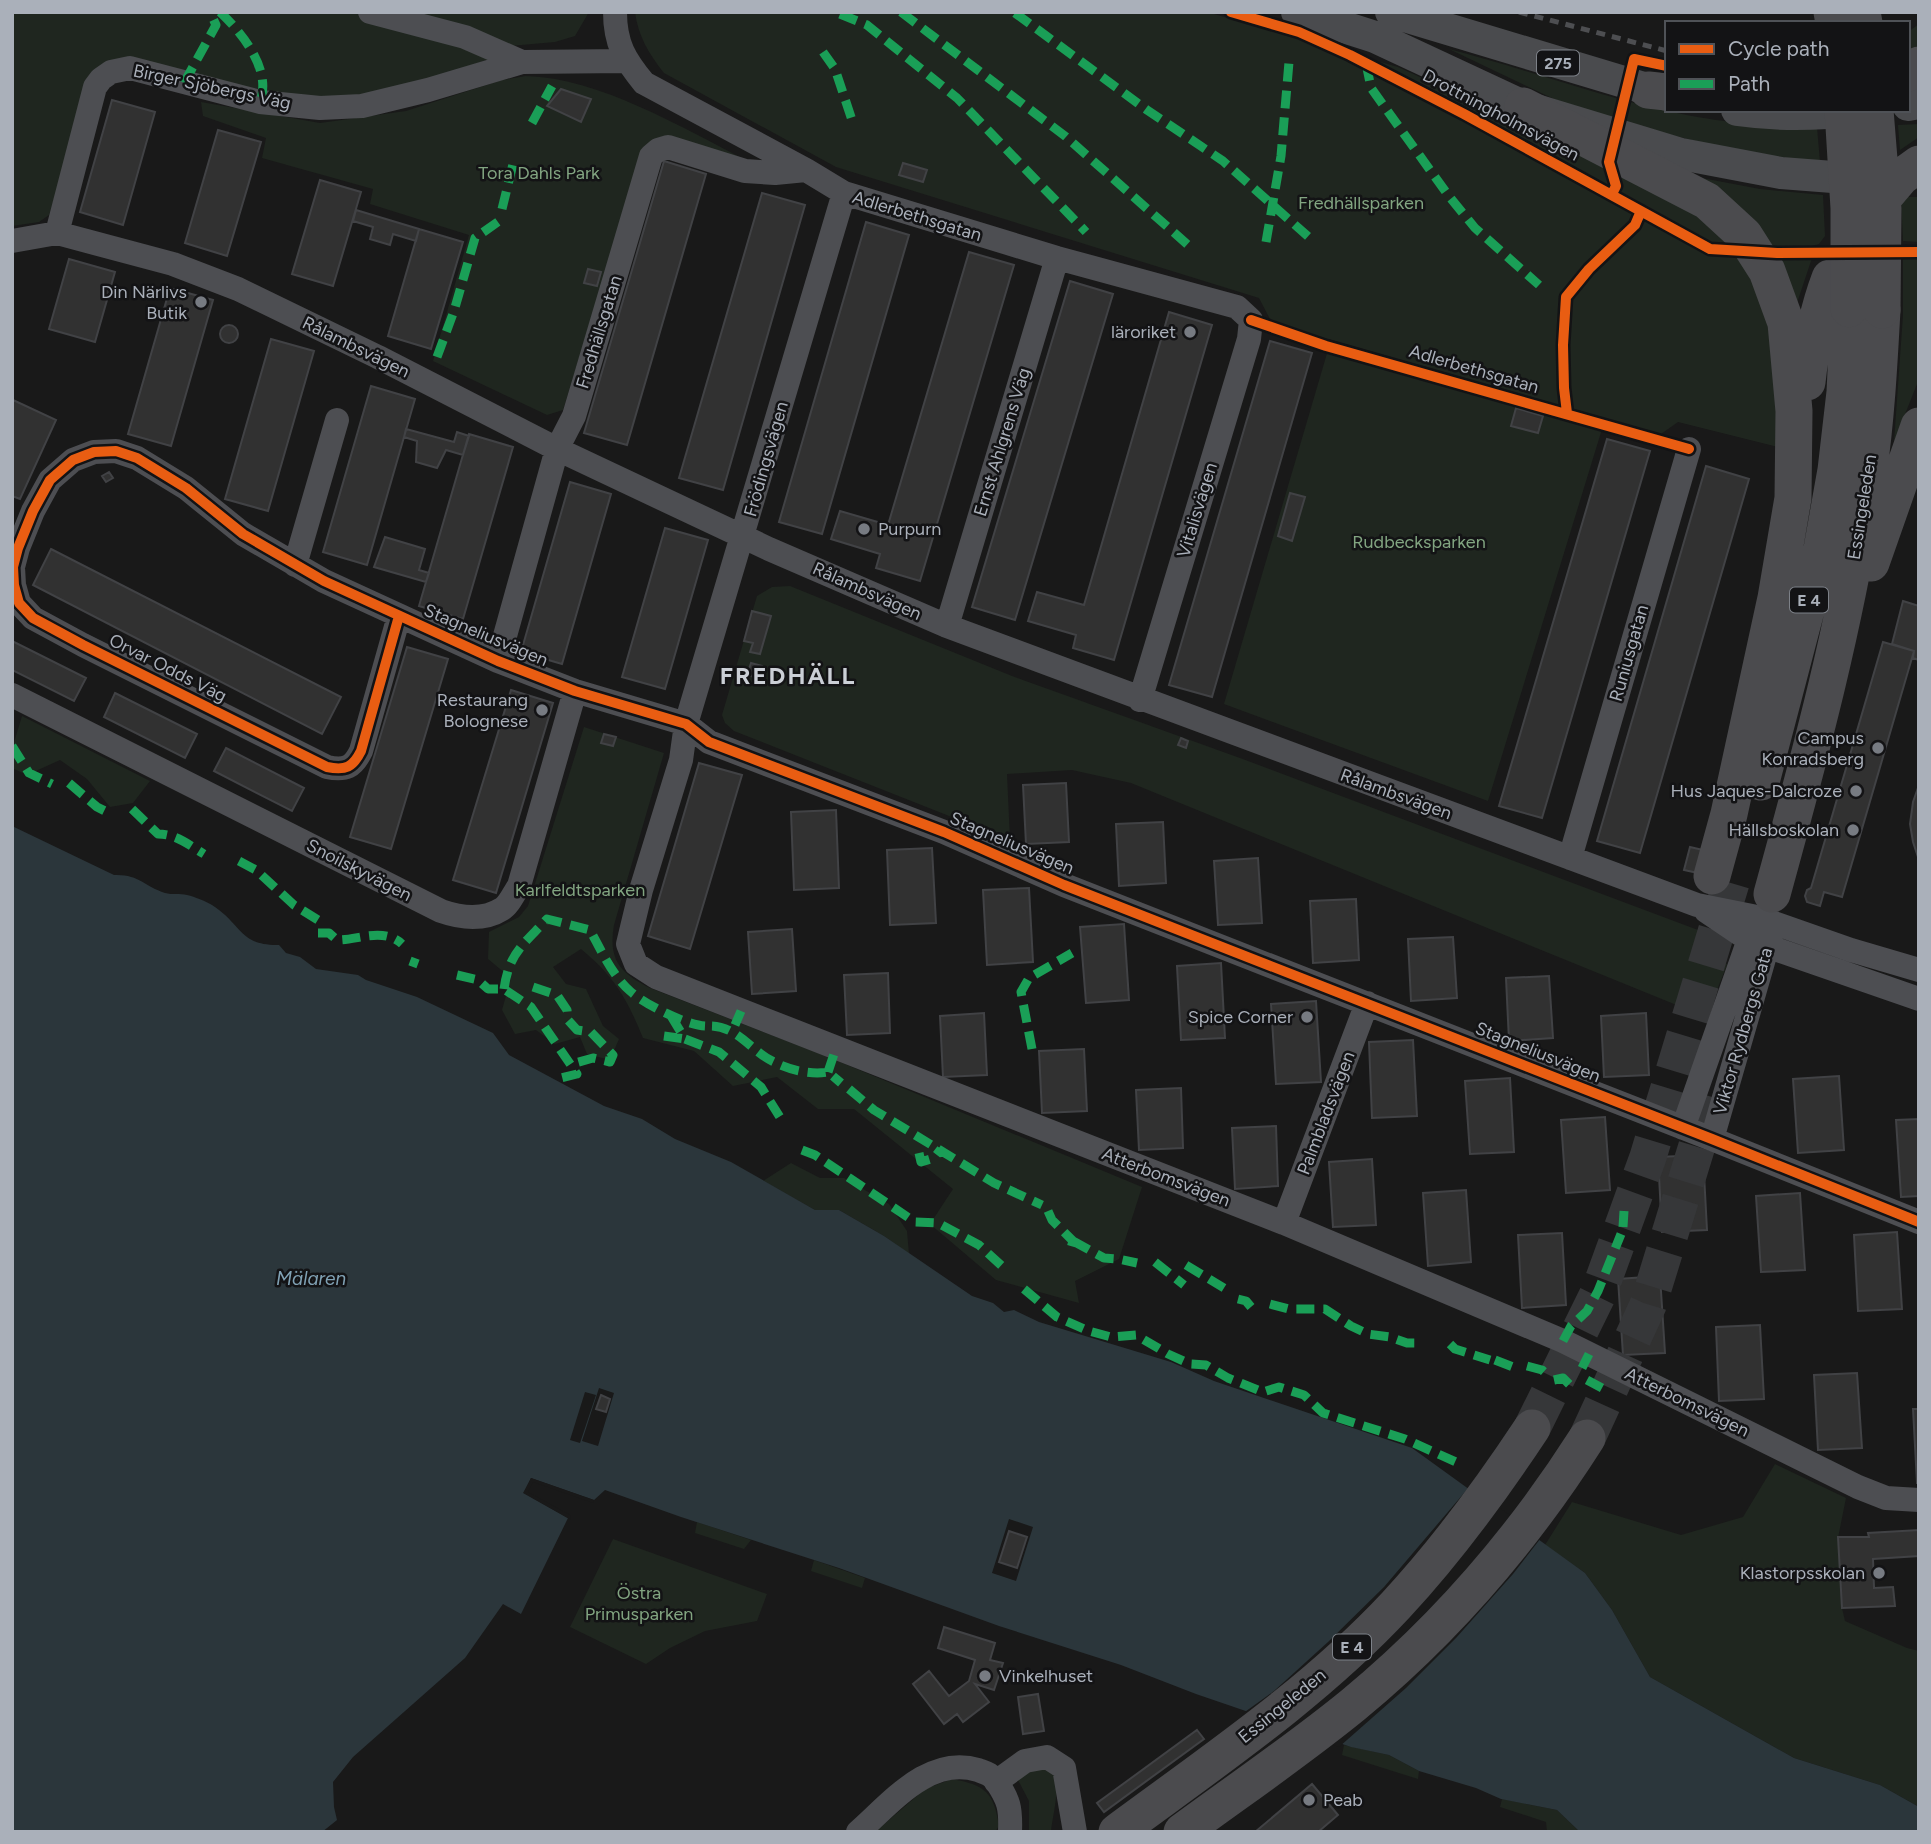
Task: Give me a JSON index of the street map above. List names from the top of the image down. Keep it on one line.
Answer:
{"streets":{"highway":["Essingeleden","E 4"],"main road":["275","Drottningholmsvägen"],"street":["Birger Sjöbergs Väg","Adlerbethsgatan","Fredhällsgatan","Rålambsvägen","Ernst Ahlgrens Väg","Frödingsvägen","Vitalisvägen","Stagneliusvägen","Runiusgatan","Orvar Odds Väg","Snoilskyvägen","Viktor Rydbergs Gata","Palmbladsvägen","Atterbomsvägen"]},"crossings":[["Birger Sjöbergs Väg","Rålambsvägen"],["Adlerbethsgatan","Fredhällsgatan"],["Adlerbethsgatan","Ernst Ahlgrens Väg"],["Adlerbethsgatan","Frödingsvägen"],["Adlerbethsgatan","Vitalisvägen"],["Fredhällsgatan","Rålambsvägen"],["Fredhällsgatan","Stagneliusvägen"],["Rålambsvägen","Ernst Ahlgrens Väg"],["Rålambsvägen","Frödingsvägen"],["Rålambsvägen","Essingeleden"],["Rålambsvägen","Vitalisvägen"],["Rålambsvägen","Runiusgatan"],["Rålambsvägen","Viktor Rydbergs Gata"],["Frödingsvägen","Stagneliusvägen"],["Frödingsvägen","Atterbomsvägen"],["Essingeleden","Viktor Rydbergs Gata"],["Stagneliusvägen","Orvar Odds Väg"],["Stagneliusvägen","Snoilskyvägen"],["Stagneliusvägen","Viktor Rydbergs Gata"],["Stagneliusvägen","Palmbladsvägen"],["Stagneliusvägen","Atterbomsvägen"],["Palmbladsvägen","Atterbomsvägen"]],"districts":["FREDHÄLL"],"water":["Mälaren"],"parks":["Tora Dahls Park","Fredhällsparken","Rudbecksparken","Karlfeldtsparken","Östra Primusparken"],"places":["Din Närlivs Butik","läroriket","Purpurn","Restaurang Bolognese","Campus Konradsberg","Hus Jaques-Dalcroze","Hällsboskolan","Spice Corner","Klastorpsskolan","Vinkelhuset","Peab"],"legend":["Cycle path","Path"]}
